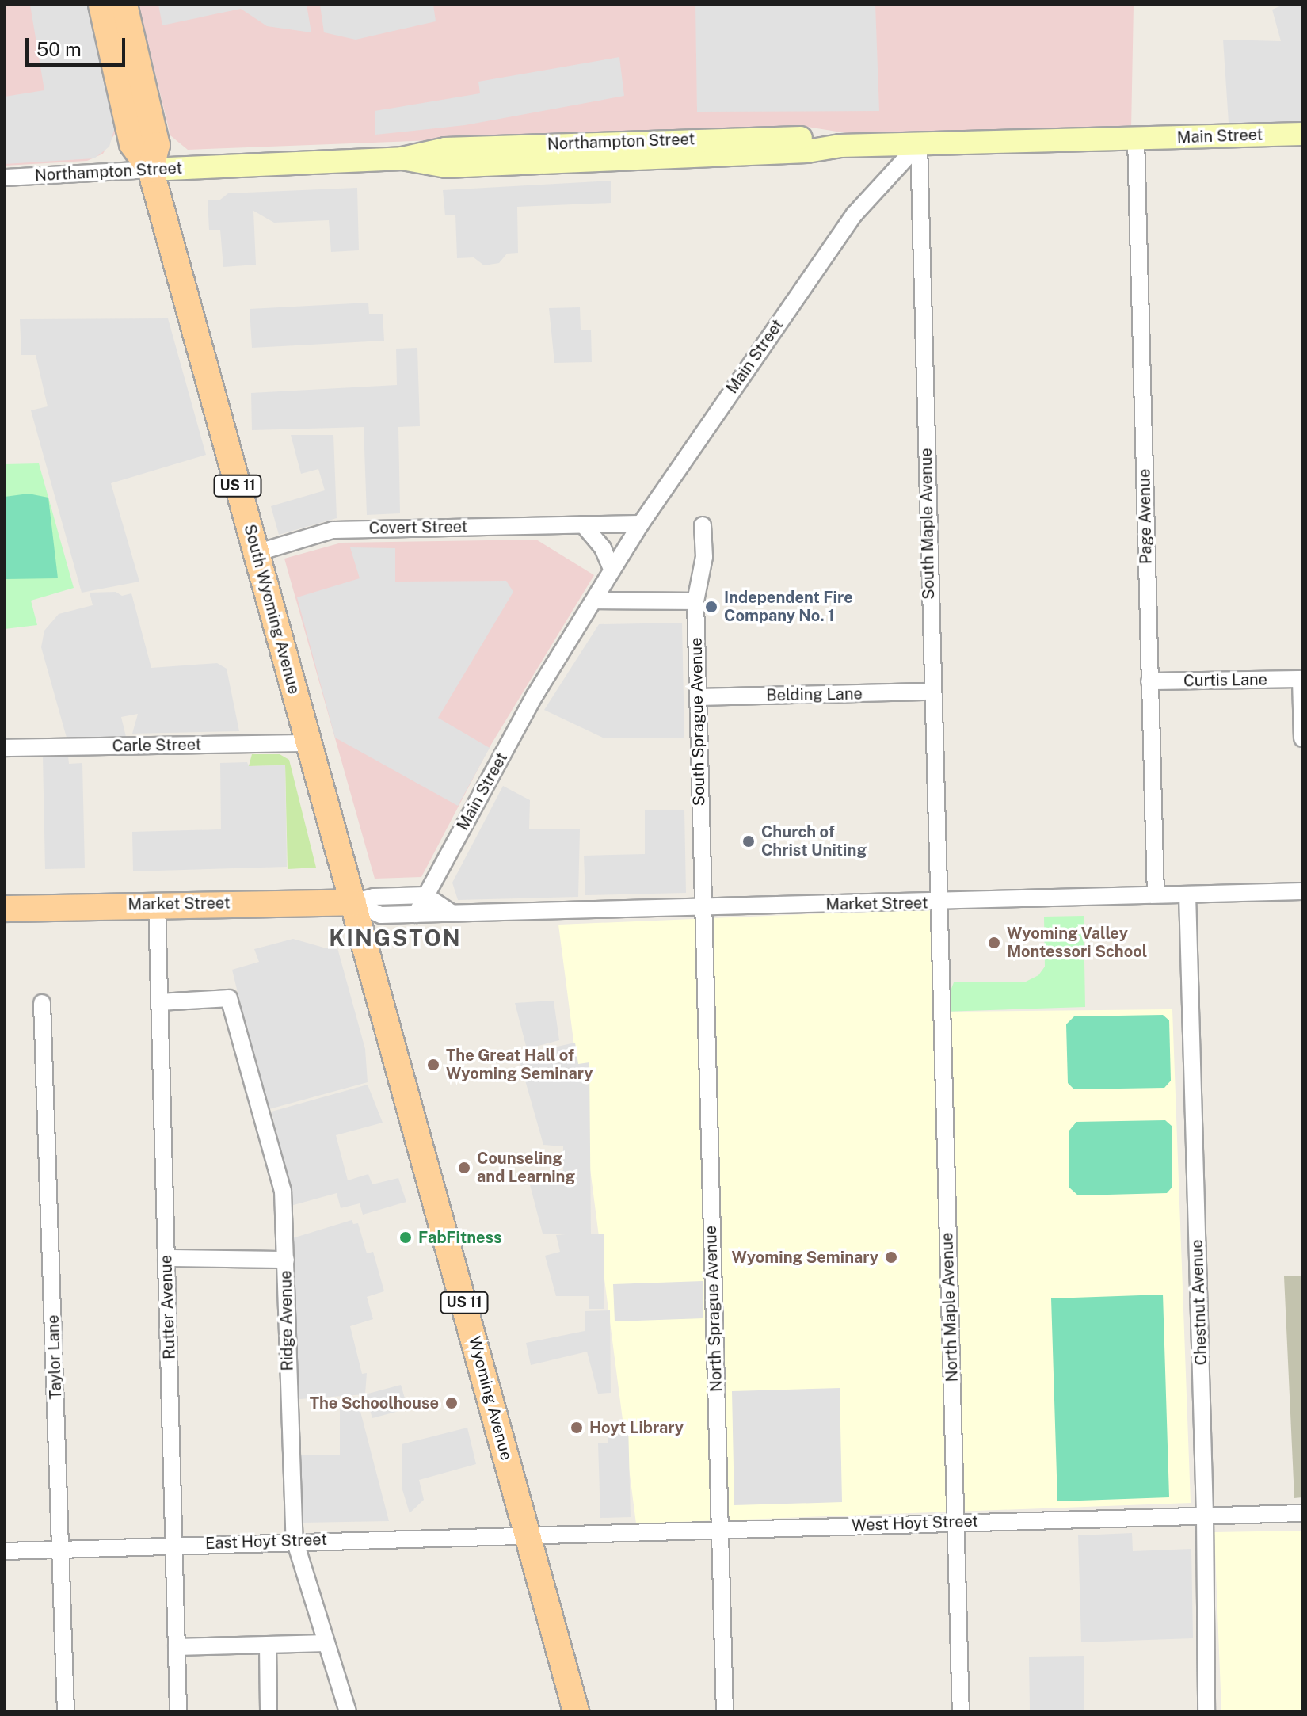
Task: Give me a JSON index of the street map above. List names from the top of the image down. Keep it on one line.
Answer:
{"streets":{"main road":["US 11","South Wyoming Avenue","Market Street","Wyoming Avenue"],"street":["Main Street","Northampton Street","Page Avenue","South Maple Avenue","Covert Street","Curtis Lane","Belding Lane","South Sprague Avenue","Carle Street","Chestnut Avenue","Rutter Avenue","North Maple Avenue","North Sprague Avenue","Ridge Avenue","Taylor Lane","West Hoyt Street","East Hoyt Street"]},"crossings":[["Main Street","Northampton Street"],["Main Street","Page Avenue"],["Main Street","South Maple Avenue"],["Main Street","Covert Street"],["Main Street","Market Street"],["Northampton Street","South Maple Avenue"],["Northampton Street","South Wyoming Avenue"],["Page Avenue","Curtis Lane"],["Page Avenue","Market Street"],["South Maple Avenue","Belding Lane"],["South Maple Avenue","Market Street"],["South Maple Avenue","North Maple Avenue"],["Covert Street","South Wyoming Avenue"],["South Wyoming Avenue","Carle Street"],["South Wyoming Avenue","Market Street"],["South Wyoming Avenue","Wyoming Avenue"],["Belding Lane","South Sprague Avenue"],["South Sprague Avenue","Market Street"],["South Sprague Avenue","North Sprague Avenue"],["Market Street","Chestnut Avenue"],["Market Street","Rutter Avenue"],["Market Street","North Maple Avenue"],["Market Street","North Sprague Avenue"],["Market Street","Wyoming Avenue"],["Chestnut Avenue","West Hoyt Street"],["Rutter Avenue","Ridge Avenue"],["Rutter Avenue","East Hoyt Street"],["North Maple Avenue","West Hoyt Street"],["North Sprague Avenue","West Hoyt Street"],["Ridge Avenue","East Hoyt Street"],["Taylor Lane","East Hoyt Street"],["Wyoming Avenue","West Hoyt Street"],["Wyoming Avenue","East Hoyt Street"],["West Hoyt Street","East Hoyt Street"]],"districts":["KINGSTON"],"places":["Independent Fire Company No. 1","Church of Christ Uniting","Wyoming Valley Montessori School","The Great Hall of Wyoming Seminary","Counseling and Learning","FabFitness","Wyoming Seminary","The Schoolhouse","Hoyt Library"],"scale_bar":"50 m"}
